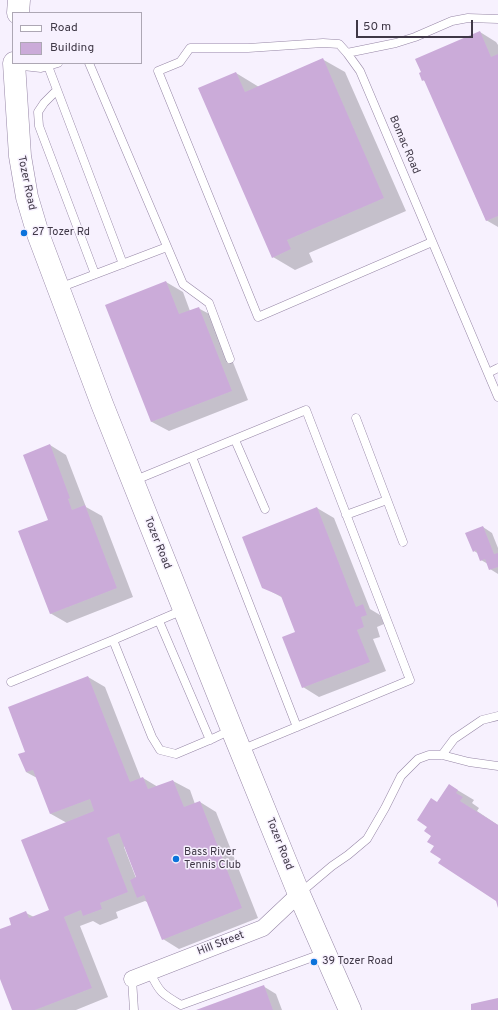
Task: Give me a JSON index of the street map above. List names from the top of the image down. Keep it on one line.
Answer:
{"streets":{"main road":["Tozer Road"],"street":["Hill Street"],"lane":["Bomac Road"]},"crossings":[["Tozer Road","Hill Street"]],"places":["27 Tozer Rd","Bass River Tennis Club","39 Tozer Road"],"legend":["Road","Building"],"scale_bar":"50 m"}
